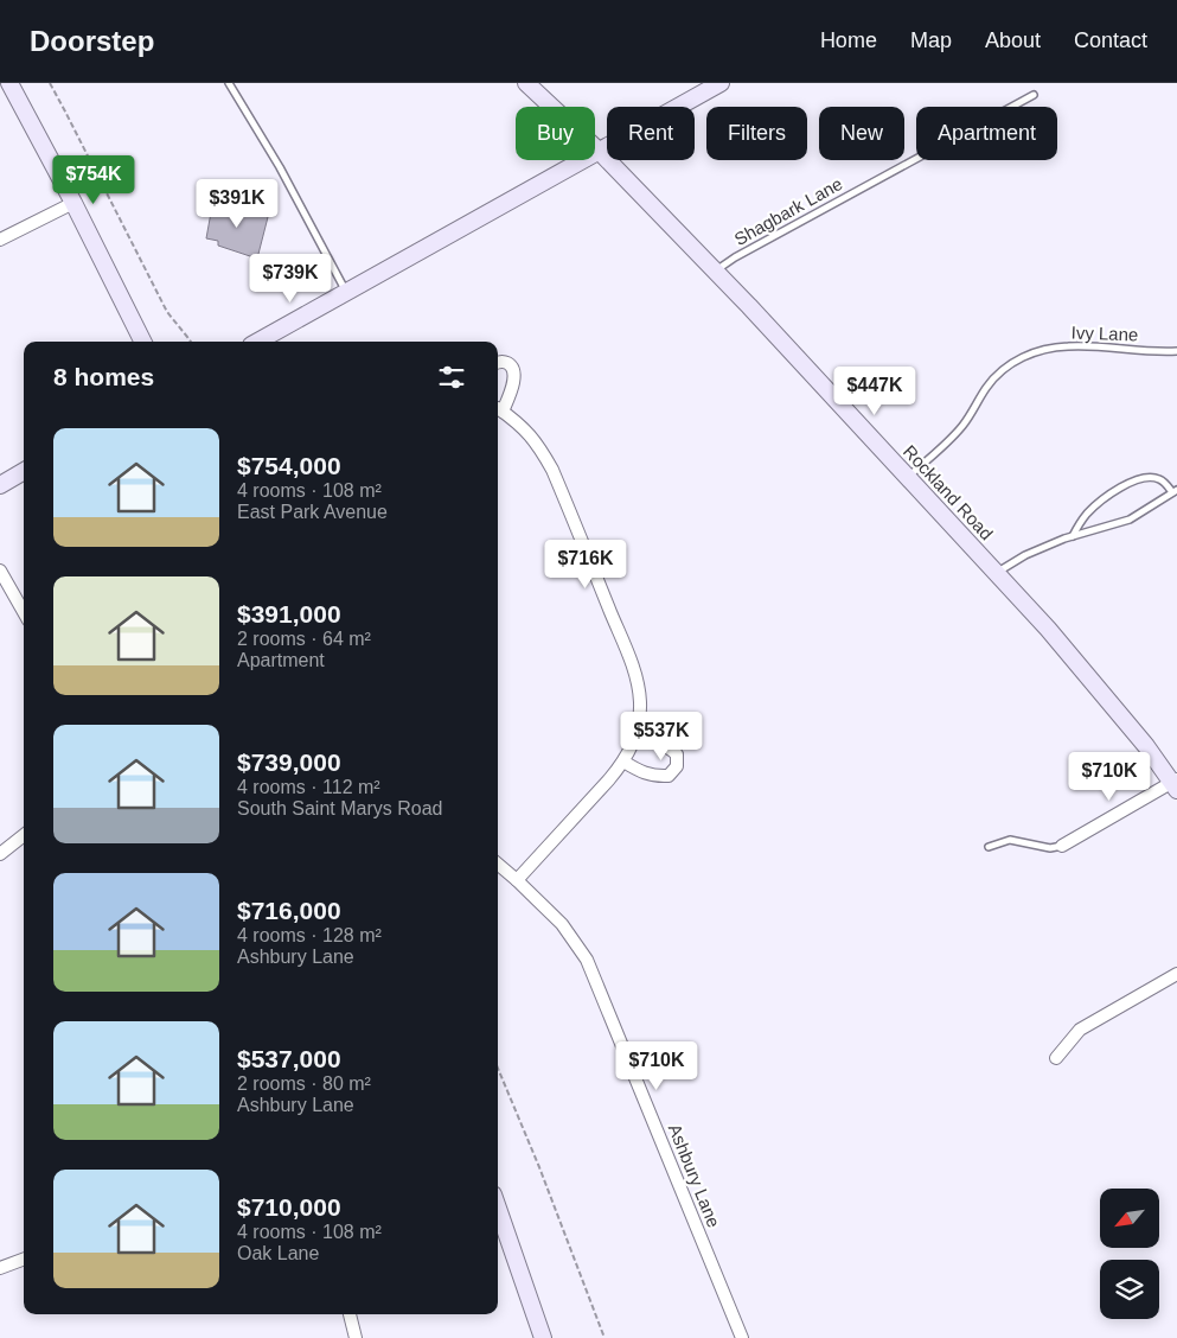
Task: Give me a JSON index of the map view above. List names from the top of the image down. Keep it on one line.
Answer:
{"streets":{"main road":["Rockland Road"],"street":["Ashbury Lane"],"lane":["Shagbark Lane","Ivy Lane"]},"crossings":[["Shagbark Lane","Rockland Road"],["Ivy Lane","Rockland Road"]],"north":"bottom left","page":{"header":"Doorstep","nav":["Home","Map","About","Contact"],"chip":["Buy","Rent","Filters","New","Apartment"],"price":["$754K","$391K","$739K","$447K","$716K","$537K","$710K","$710K"],"heading":"8 homes","list":[{"name":"$754,000","note":"4 rooms · 108 m² · East Park Avenue"},{"name":"$391,000","note":"2 rooms · 64 m² · Apartment"},{"name":"$739,000","note":"4 rooms · 112 m² · South Saint Marys Road"},{"name":"$716,000","note":"4 rooms · 128 m² · Ashbury Lane"},{"name":"$537,000","note":"2 rooms · 80 m² · Ashbury Lane"},{"name":"$710,000","note":"4 rooms · 108 m² · Oak Lane"}]}}
